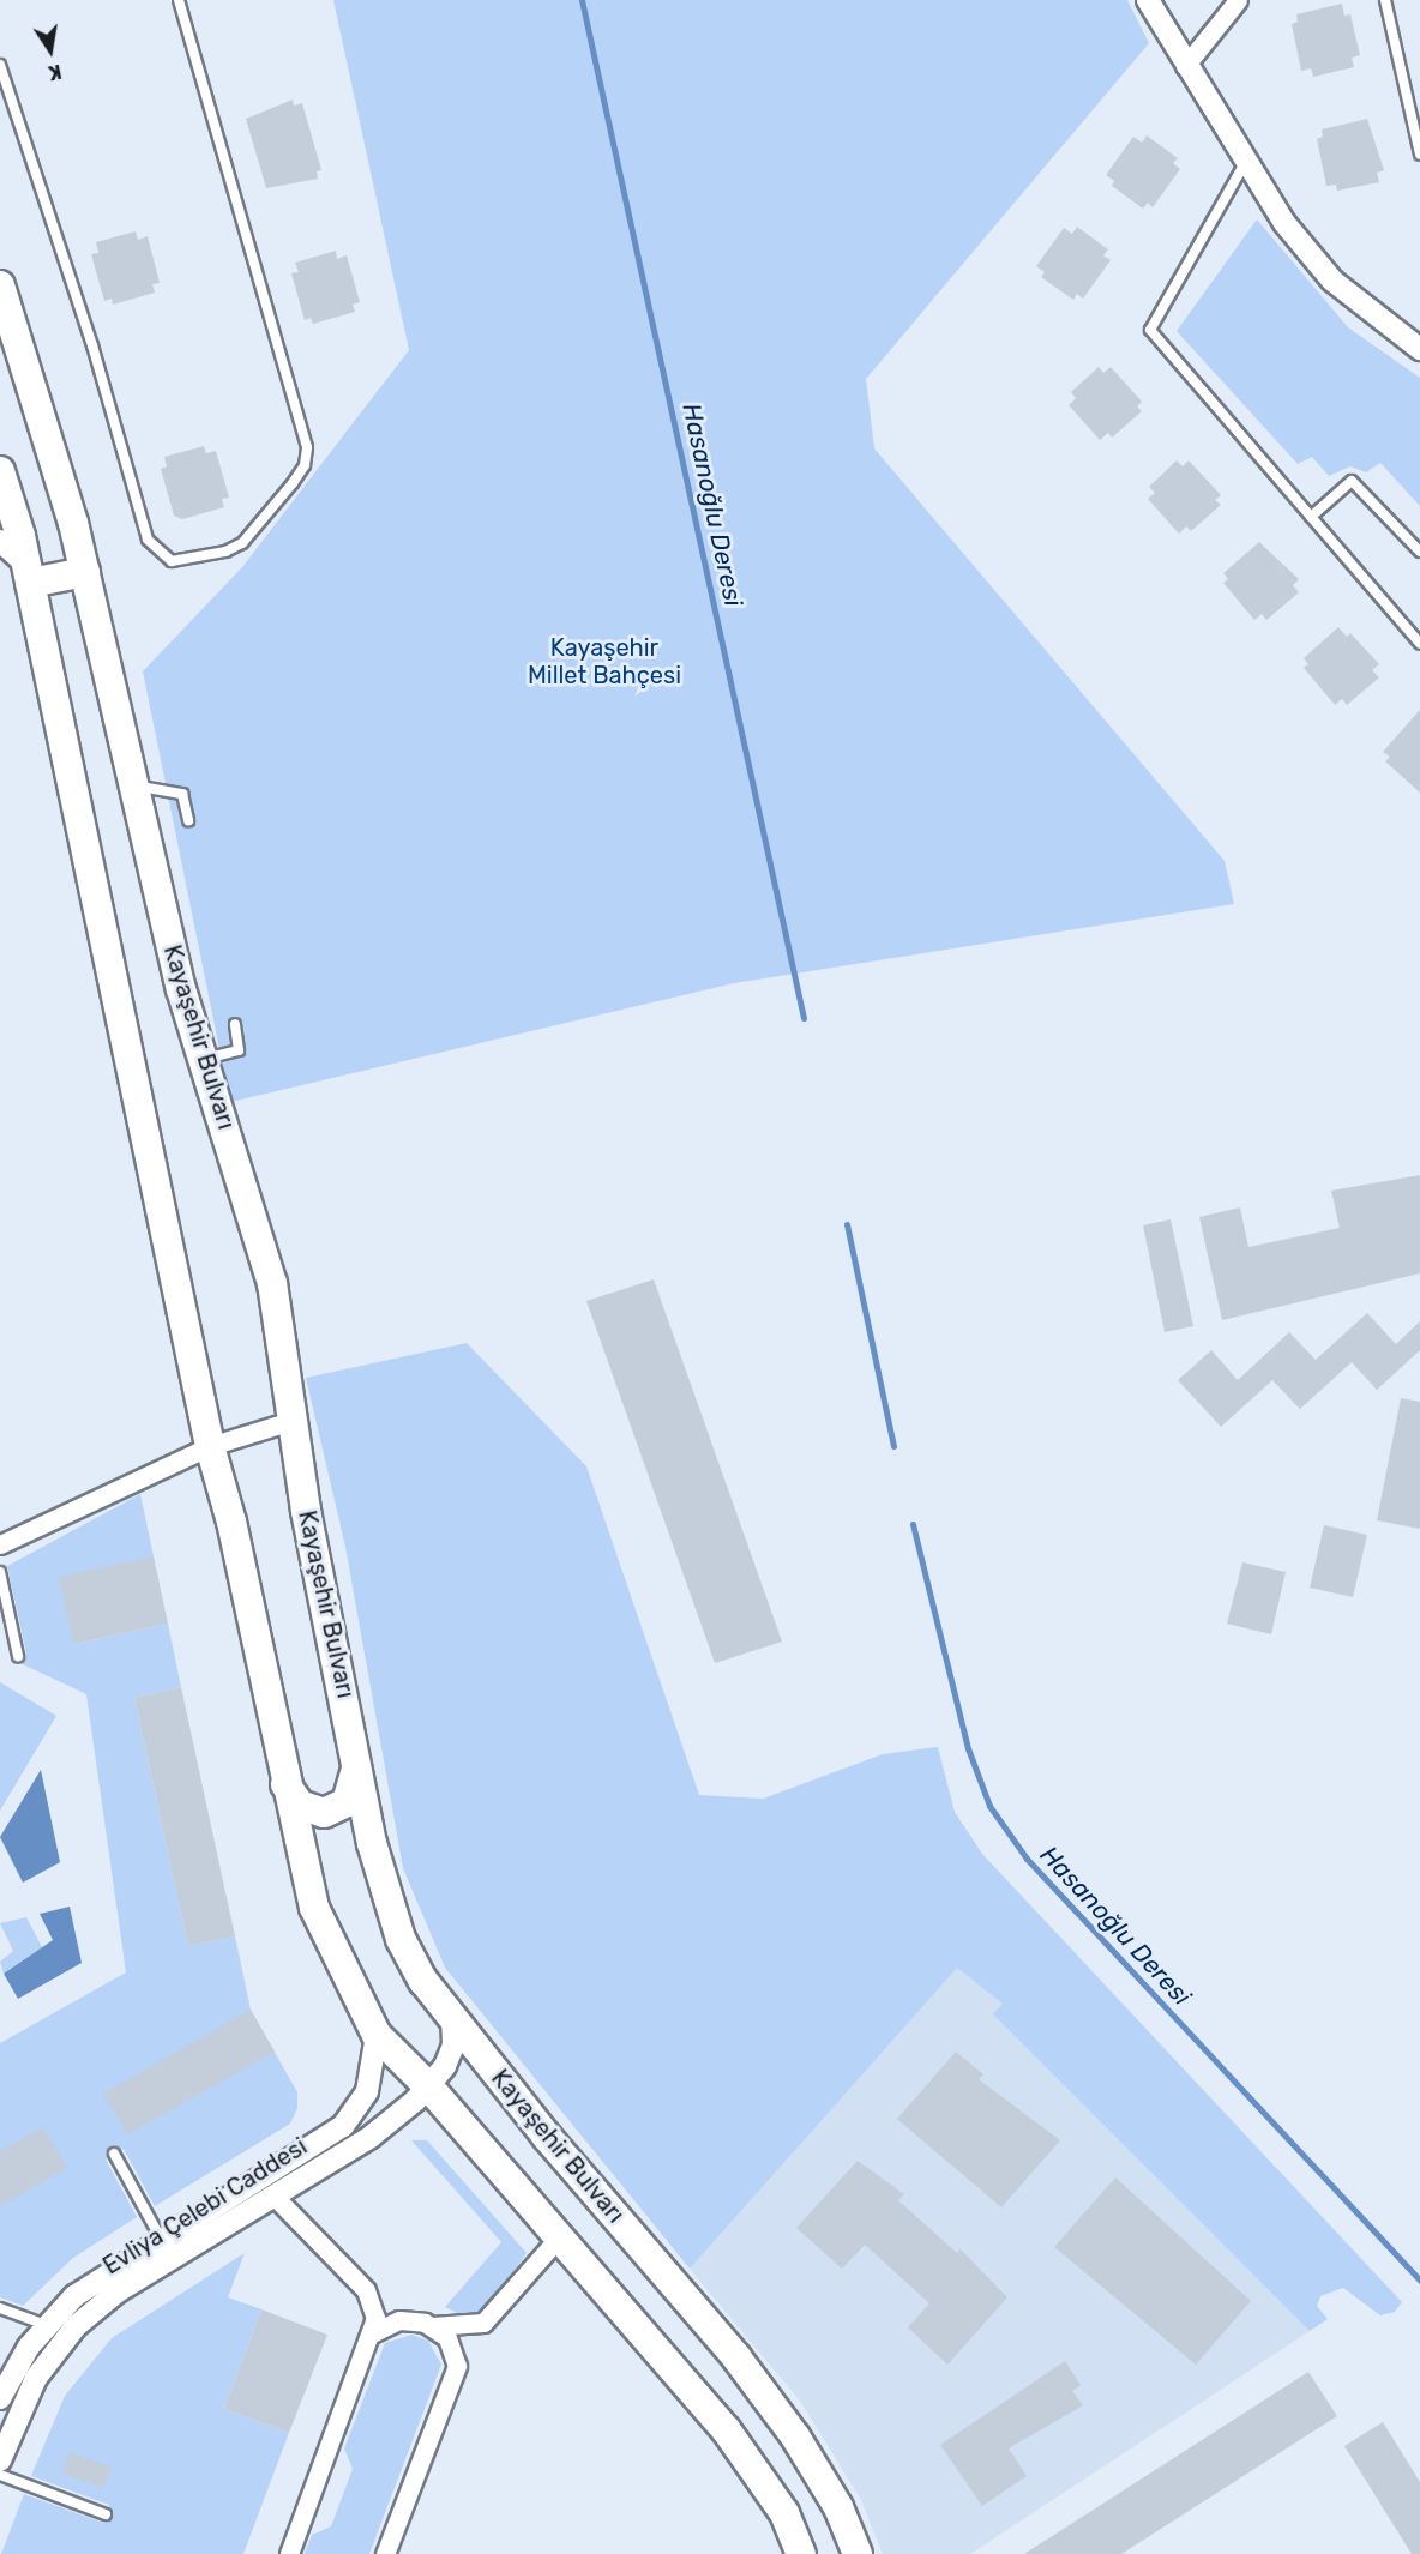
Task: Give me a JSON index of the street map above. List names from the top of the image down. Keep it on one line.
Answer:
{"streets":{"main road":["Kayaşehir Bulvarı"],"street":["Evliya Çelebi Caddesi"]},"crossings":[["Kayaşehir Bulvarı","Evliya Çelebi Caddesi"]],"water":["Hasanoğlu Deresi"],"parks":["Kayaşehir Millet Bahçesi"],"north":"bottom"}
